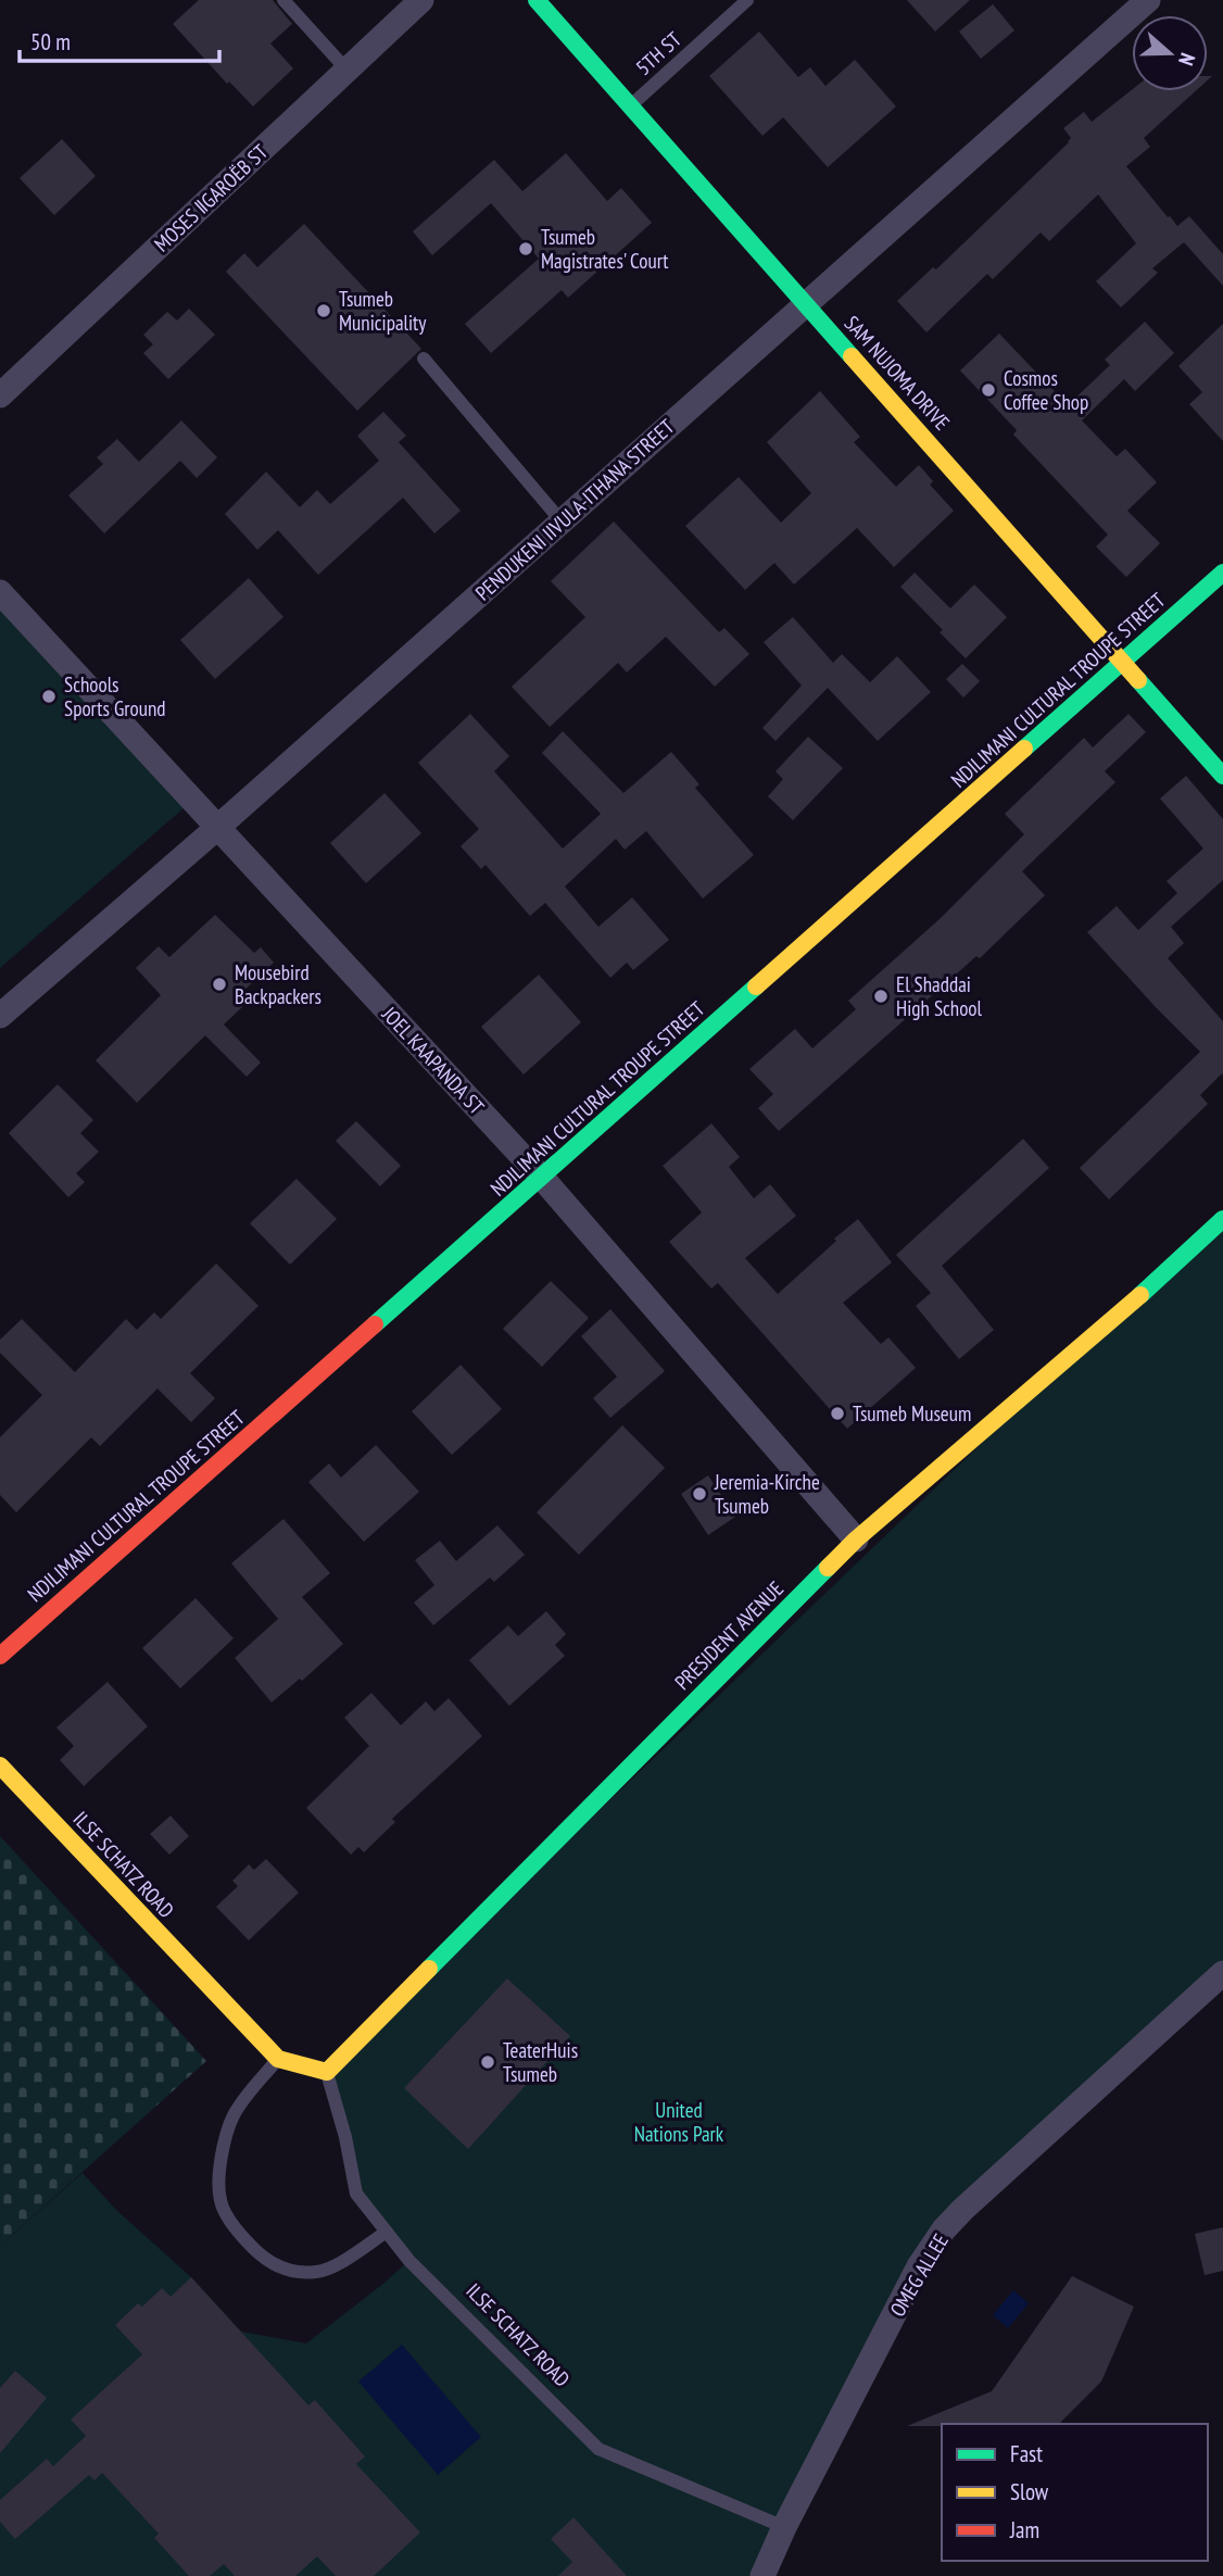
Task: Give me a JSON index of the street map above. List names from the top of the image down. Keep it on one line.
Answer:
{"streets":{"street":["MOSES ǁGAROËB ST","SAM NUJOMA DRIVE","PENDUKENI IIVULA-ITHANA STREET","NDILIMANI CULTURAL TROUPE STREET","JOEL KAAPANDA ST","PRESIDENT AVENUE","ILSE SCHATZ ROAD","OMEG ALLEE"],"lane":["5TH ST"]},"crossings":[["5TH ST","SAM NUJOMA DRIVE"],["SAM NUJOMA DRIVE","PENDUKENI IIVULA-ITHANA STREET"],["SAM NUJOMA DRIVE","NDILIMANI CULTURAL TROUPE STREET"],["PENDUKENI IIVULA-ITHANA STREET","JOEL KAAPANDA ST"],["NDILIMANI CULTURAL TROUPE STREET","JOEL KAAPANDA ST"],["JOEL KAAPANDA ST","PRESIDENT AVENUE"],["PRESIDENT AVENUE","ILSE SCHATZ ROAD"],["ILSE SCHATZ ROAD","OMEG ALLEE"]],"parks":["United Nations Park"],"places":["Tsumeb Magistrates' Court","Tsumeb Municipality","Cosmos Coffee Shop","Schools Sports Ground","Mousebird Backpackers","El Shaddai High School","Tsumeb Museum","Jeremia-Kirche Tsumeb","TeaterHuis Tsumeb"],"legend":["Fast","Slow","Jam"],"scale_bar":"50 m","north":"right"}
